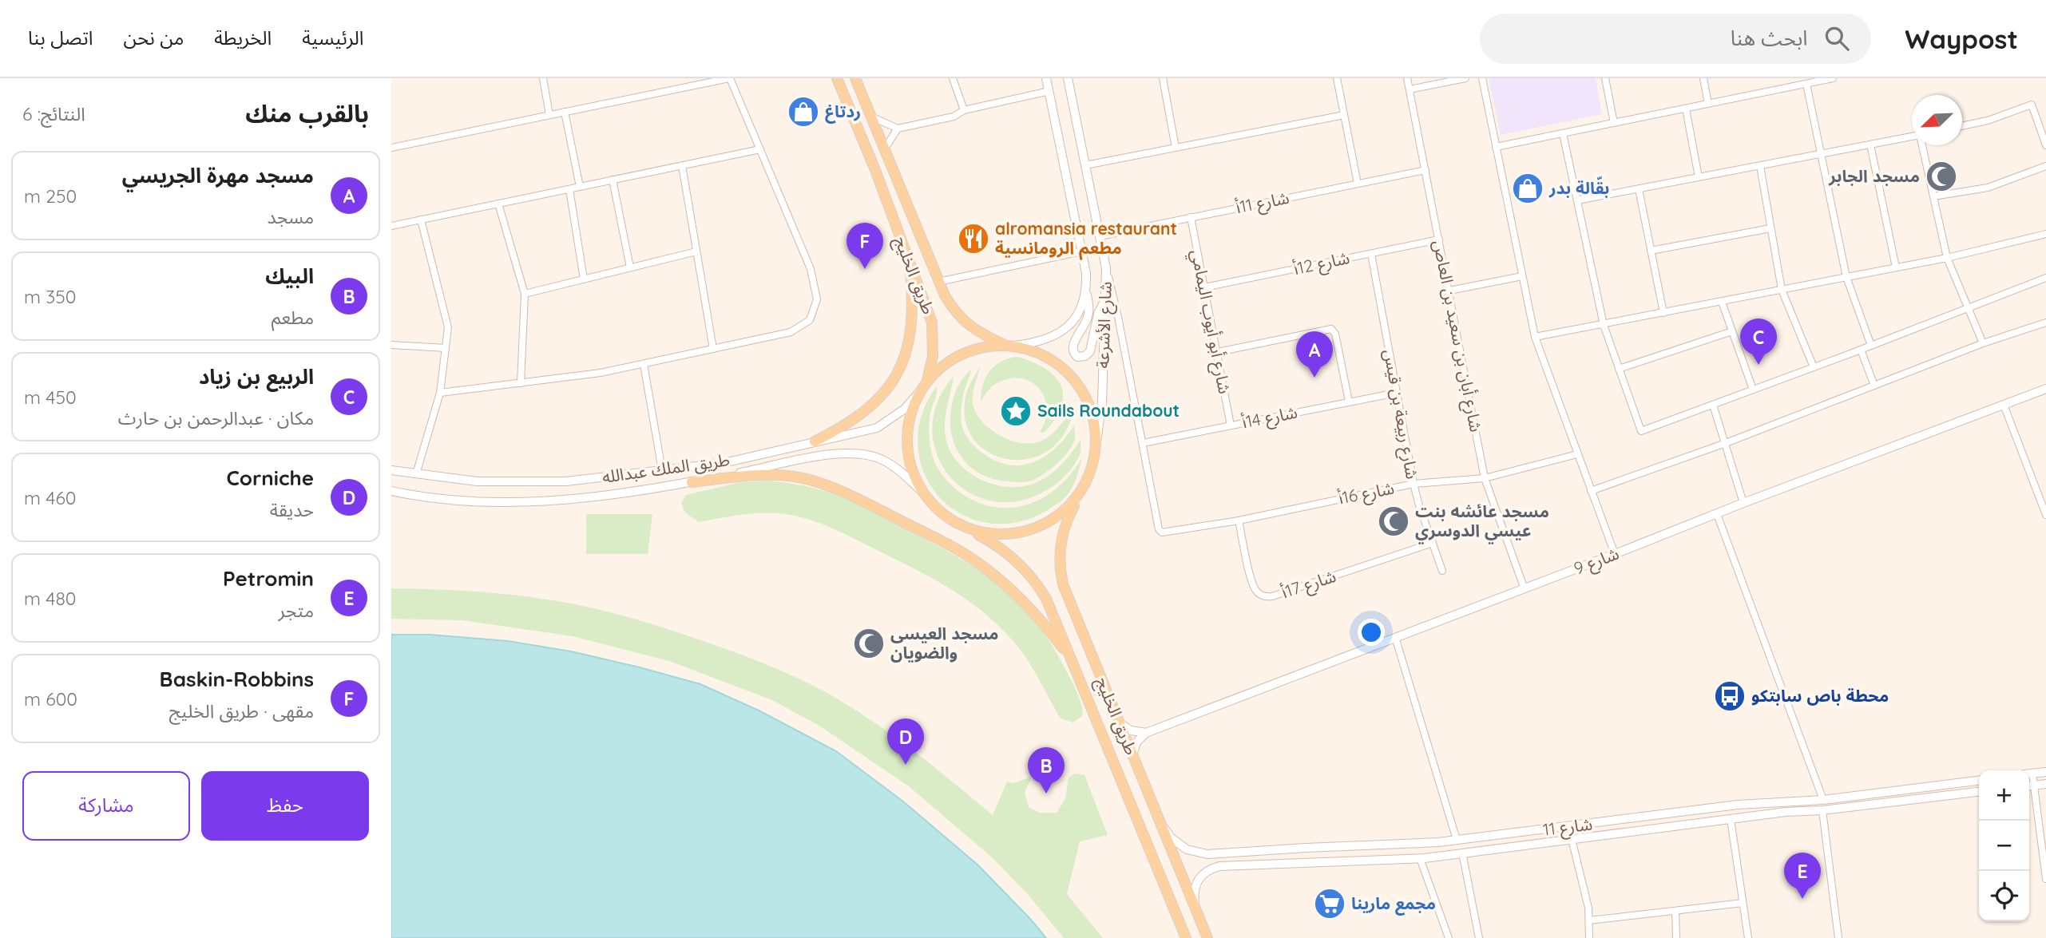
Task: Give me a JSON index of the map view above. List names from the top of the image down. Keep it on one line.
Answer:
{"streets":{"main road":["طريق الخليج"],"street":["شارع 11أ","شارع 12أ","شارع أبو أيوب اليمامي","شارع الأشرعة","شارع أبان بن سعيد بن العاص","شارع ربيعة بن قيس","شارع 14أ","طريق الملك عبدالله","شارع 16أ","شارع 9","شارع 17أ","شارع 11"]},"crossings":[["شارع 11أ","شارع أبو أيوب اليمامي"],["شارع 11أ","شارع الأشرعة"],["شارع 11أ","شارع أبان بن سعيد بن العاص"],["شارع 12أ","شارع أبو أيوب اليمامي"],["شارع 12أ","شارع أبان بن سعيد بن العاص"],["شارع 12أ","شارع ربيعة بن قيس"],["طريق الخليج","شارع الأشرعة"],["طريق الخليج","طريق الملك عبدالله"],["طريق الخليج","شارع 11"],["شارع أبو أيوب اليمامي","شارع 14أ"],["شارع الأشرعة","طريق الملك عبدالله"],["شارع أبان بن سعيد بن العاص","شارع 16أ"],["شارع أبان بن سعيد بن العاص","شارع 9"],["شارع ربيعة بن قيس","شارع 14أ"],["شارع ربيعة بن قيس","شارع 16أ"],["شارع ربيعة بن قيس","شارع 17أ"],["شارع 14أ","شارع 16أ"],["شارع 16أ","شارع 17أ"]],"places":{"shop":["ردتاغ","بقّالة بدر"],"mosque":["مسجد الجابر","مسجد عائشه بنت عيسي الدوسري","مسجد العيسى والضويان"],"restaurant":["alromansia restaurant مطعم الرومانسية"],"place":["Sails Roundabout"],"bus stop":["محطة باص سابتكو"],"supermarket":["مجمع مارينا"]},"north":"bottom left","page":{"header":"Waypost","search":"ابحث هنا","nav":["الرئيسية","الخريطة","من نحن","اتصل بنا"],"heading":["بالقرب منك","النتائج: 6"],"list":[{"mark":"A","name":"مسجد مهرة الجريسي","note":"مسجد","value":"250 m"},{"mark":"B","name":"البيك","note":"مطعم","value":"350 m"},{"mark":"C","name":"الربيع بن زياد","note":"مكان · عبدالرحمن بن حارث","value":"450 m"},{"mark":"D","name":"Corniche","note":"حديقة","value":"460 m"},{"mark":"E","name":"Petromin","note":"متجر","value":"480 m"},{"mark":"F","name":"Baskin-Robbins","note":"مقهى · طريق الخليج","value":"600 m"}],"pins":["F","C","A","D","B","E"],"buttons":["حفظ","مشاركة"],"map_buttons":["+","−"]}}
